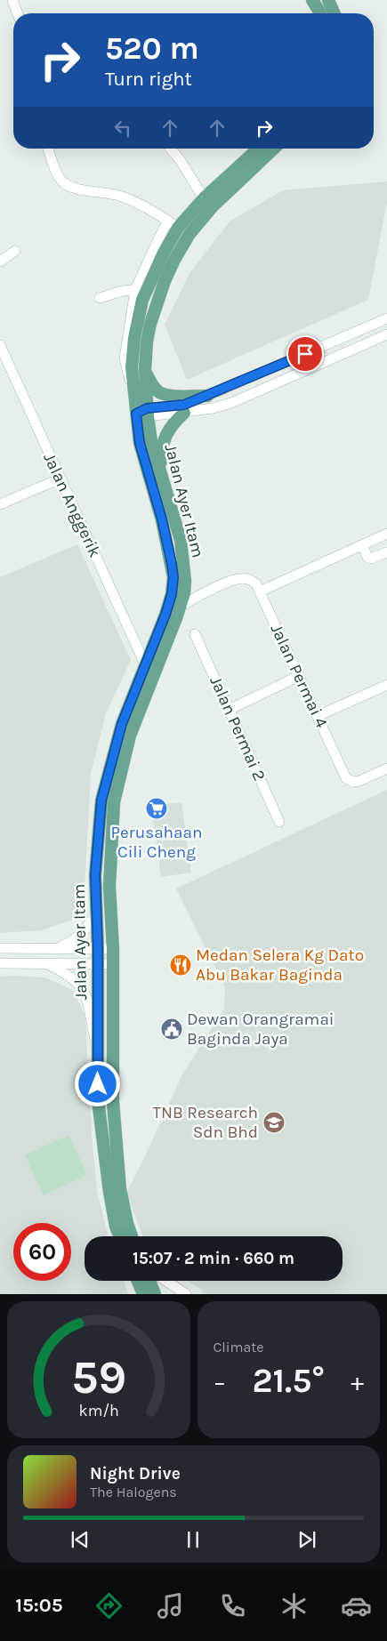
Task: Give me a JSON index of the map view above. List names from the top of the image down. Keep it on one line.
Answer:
{"streets":{"main road":["Jalan Ayer Itam"],"street":["Jalan Anggerik","Jalan Permai 4","Jalan Permai 2"]},"crossings":[["Jalan Ayer Itam","Jalan Anggerik"],["Jalan Ayer Itam","Jalan Permai 4"]],"places":{"supermarket":["Perusahaan Cili Cheng"],"restaurant":["Medan Selera Kg Dato Abu Bakar Baginda"],"public building":["Dewan Orangramai Baginda Jaya"],"school or university":["TNB Research Sdn Bhd"]},"page":{"turn":["520 m","Turn right"],"limit":"60","trip":"15:07 · 2 min · 660 m","tile":"Climate","heat":["−","21.5°","+"],"song":["Night Drive","The Halogens"],"tabs":"15:05","gauge":["59","km/h"]}}
